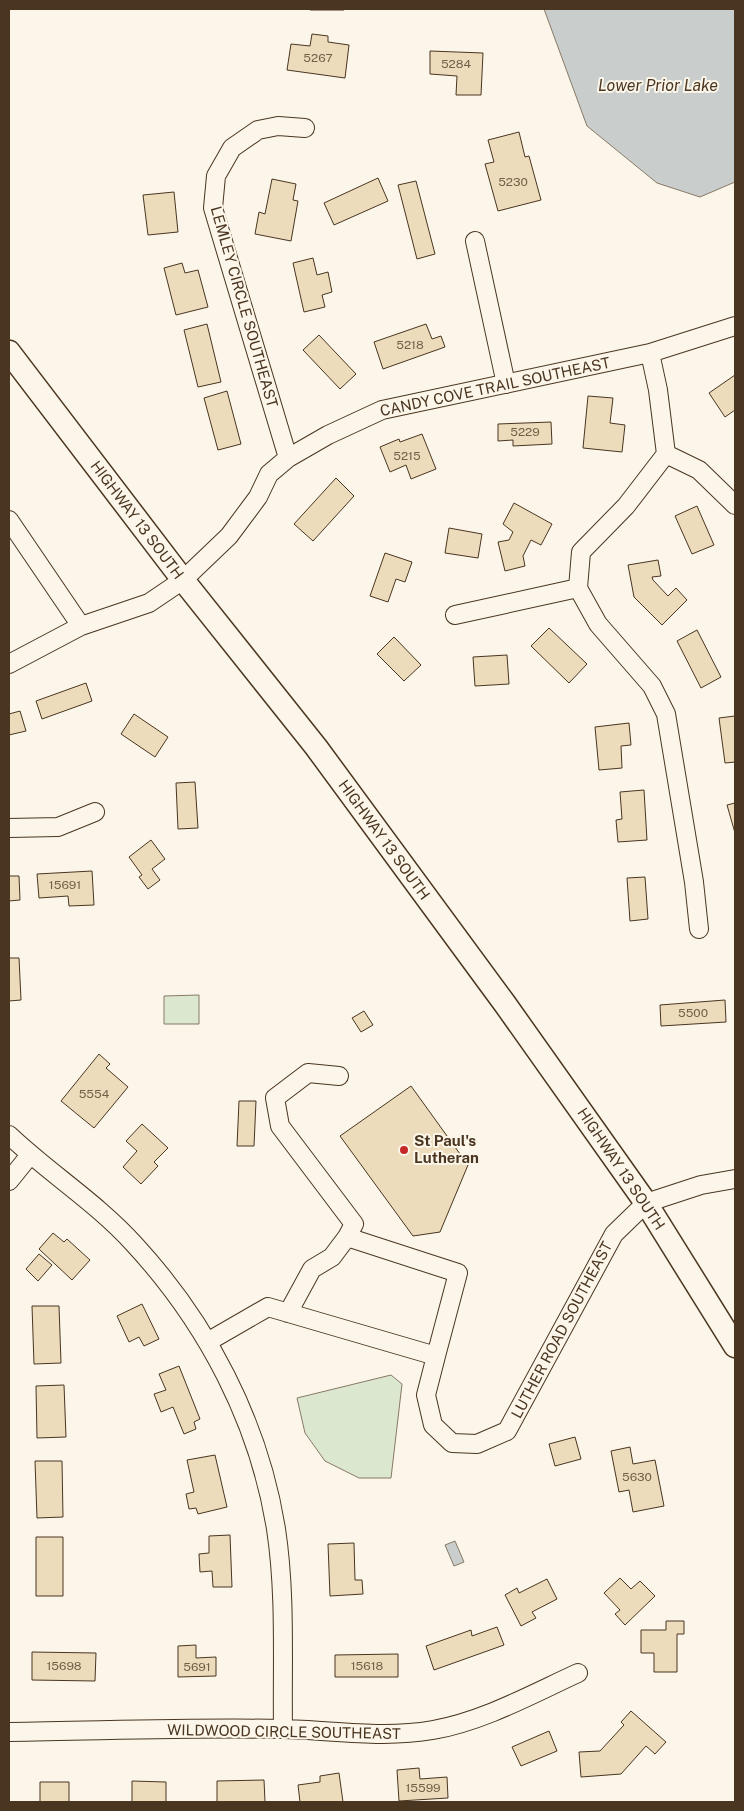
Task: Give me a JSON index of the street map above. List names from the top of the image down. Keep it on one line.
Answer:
{"streets":{"main road":["HIGHWAY 13 SOUTH"],"street":["LEMLEY CIRCLE SOUTHEAST","CANDY COVE TRAIL SOUTHEAST","LUTHER ROAD SOUTHEAST","WILDWOOD CIRCLE SOUTHEAST"]},"crossings":[["LEMLEY CIRCLE SOUTHEAST","CANDY COVE TRAIL SOUTHEAST"],["CANDY COVE TRAIL SOUTHEAST","HIGHWAY 13 SOUTH"],["HIGHWAY 13 SOUTH","LUTHER ROAD SOUTHEAST"]],"water":["Lower Prior Lake"],"places":["St Paul's Lutheran"],"house_numbers":["5267","5284","5230","5218","5229","5215","15691","5500","5554","5630","15698","15618","5691","15599"]}
